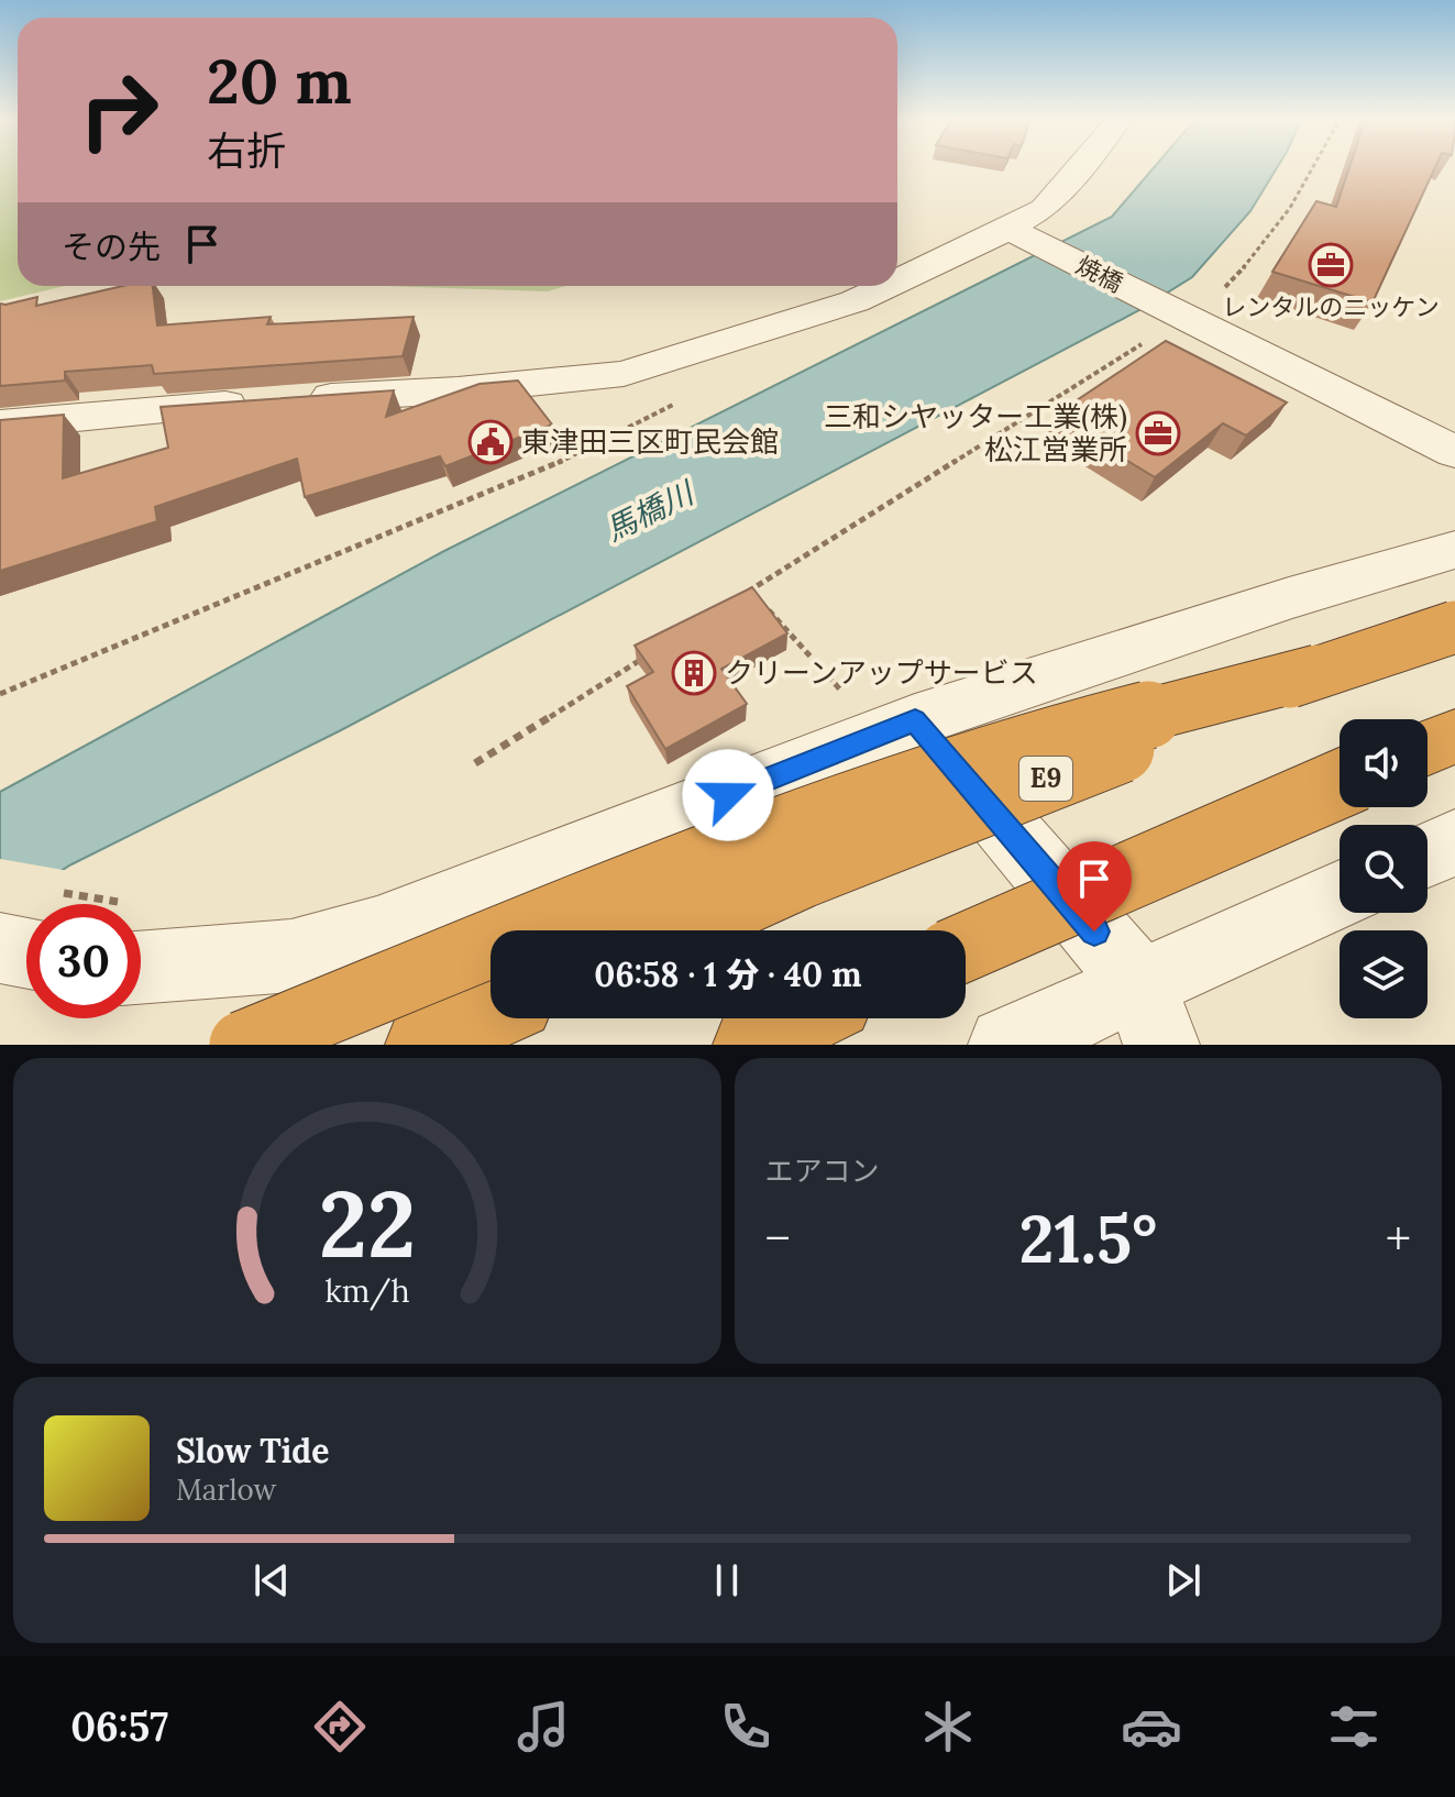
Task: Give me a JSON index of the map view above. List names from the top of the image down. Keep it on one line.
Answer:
{"streets":{"highway":["E9"],"street":["焼橋"]},"water":["馬橋川"],"places":{"office":["レンタルのニッケン","三和シヤッター工業(株) 松江営業所"],"public building":["東津田三区町民会館"],"building":["クリーンアップサービス"]},"page":{"turn":["20 m","右折"],"then":"その先","limit":"30","trip":"06:58 · 1 分 · 40 m","tile":"エアコン","heat":["−","21.5°","+"],"song":["Slow Tide","Marlow"],"tabs":"06:57","gauge":["22","km/h"]}}
